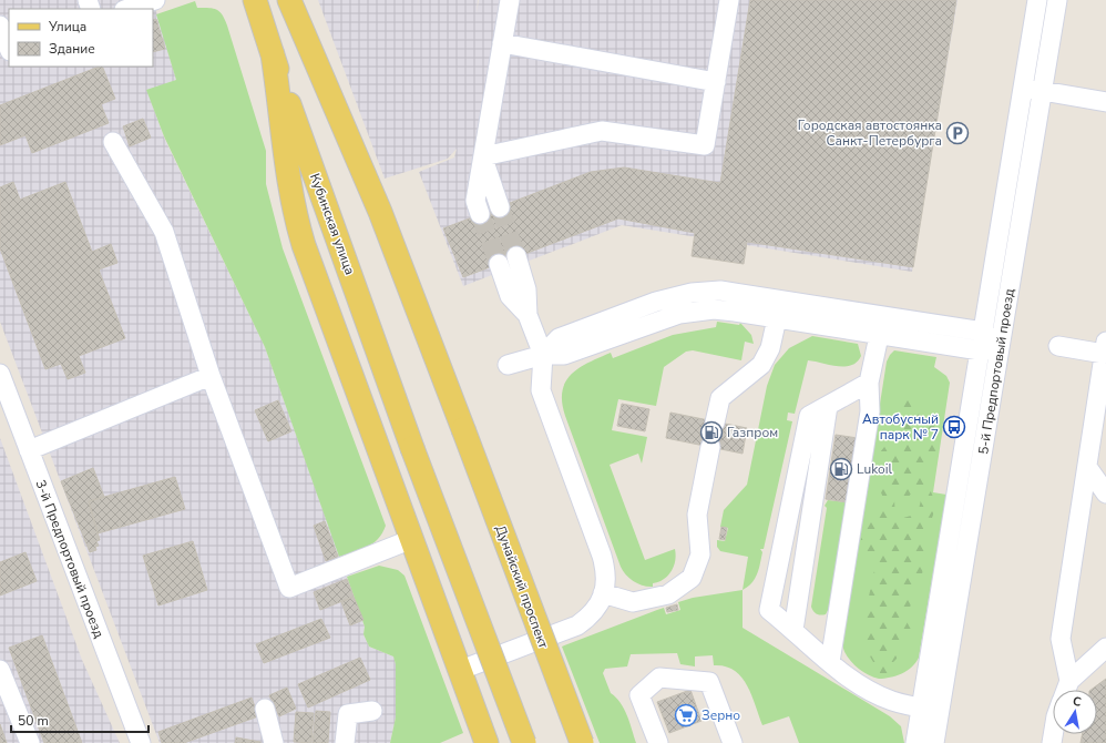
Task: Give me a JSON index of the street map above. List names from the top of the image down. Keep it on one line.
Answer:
{"streets":{"main road":["Кубинская улица","Дунайский проспект"],"street":["5-й Предпортовый проезд","3-й Предпортовый проезд"]},"places":{"parking":["Городская автостоянка Санкт-Петербурга"],"bus stop":["Автобусный парк № 7"],"fuel station":["Газпром","Lukoil"],"supermarket":["Зерно"]},"legend":["Улица","Здание"],"scale_bar":"50 m","north":"top"}
